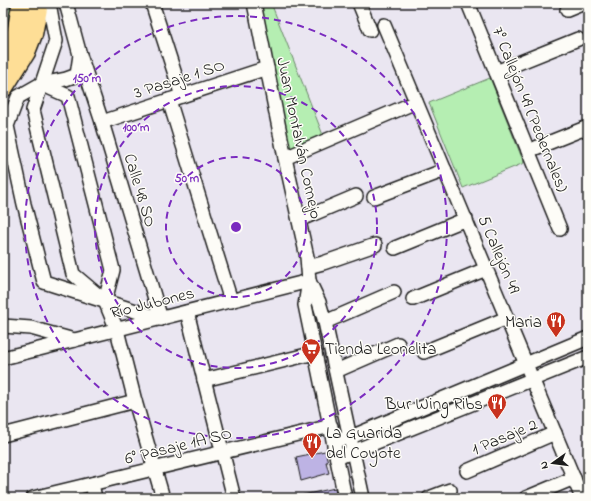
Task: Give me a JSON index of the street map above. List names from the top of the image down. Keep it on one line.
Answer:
{"streets":{"street":["3 Pasaje 1 SO","7° Callejón 49 (Pedernales)","Juan Montalván Cornejo","Calle 48 SO","5 Callejón 49","Río Jubones","1 Pasaje 2","6° Pasaje 1A SO"]},"crossings":[["3 Pasaje 1 SO","Juan Montalván Cornejo"],["3 Pasaje 1 SO","Calle 48 SO"],["Juan Montalván Cornejo","Río Jubones"],["Juan Montalván Cornejo","6° Pasaje 1A SO"],["Calle 48 SO","Río Jubones"],["5 Callejón 49","1 Pasaje 2"]],"places":{"restaurant":["Maria","Bur Wing Ribs","La Guarida del Coyote"],"supermarket":["Tienda Leonelita"]},"north":"left","rings":["150 m","100 m","50 m"]}
